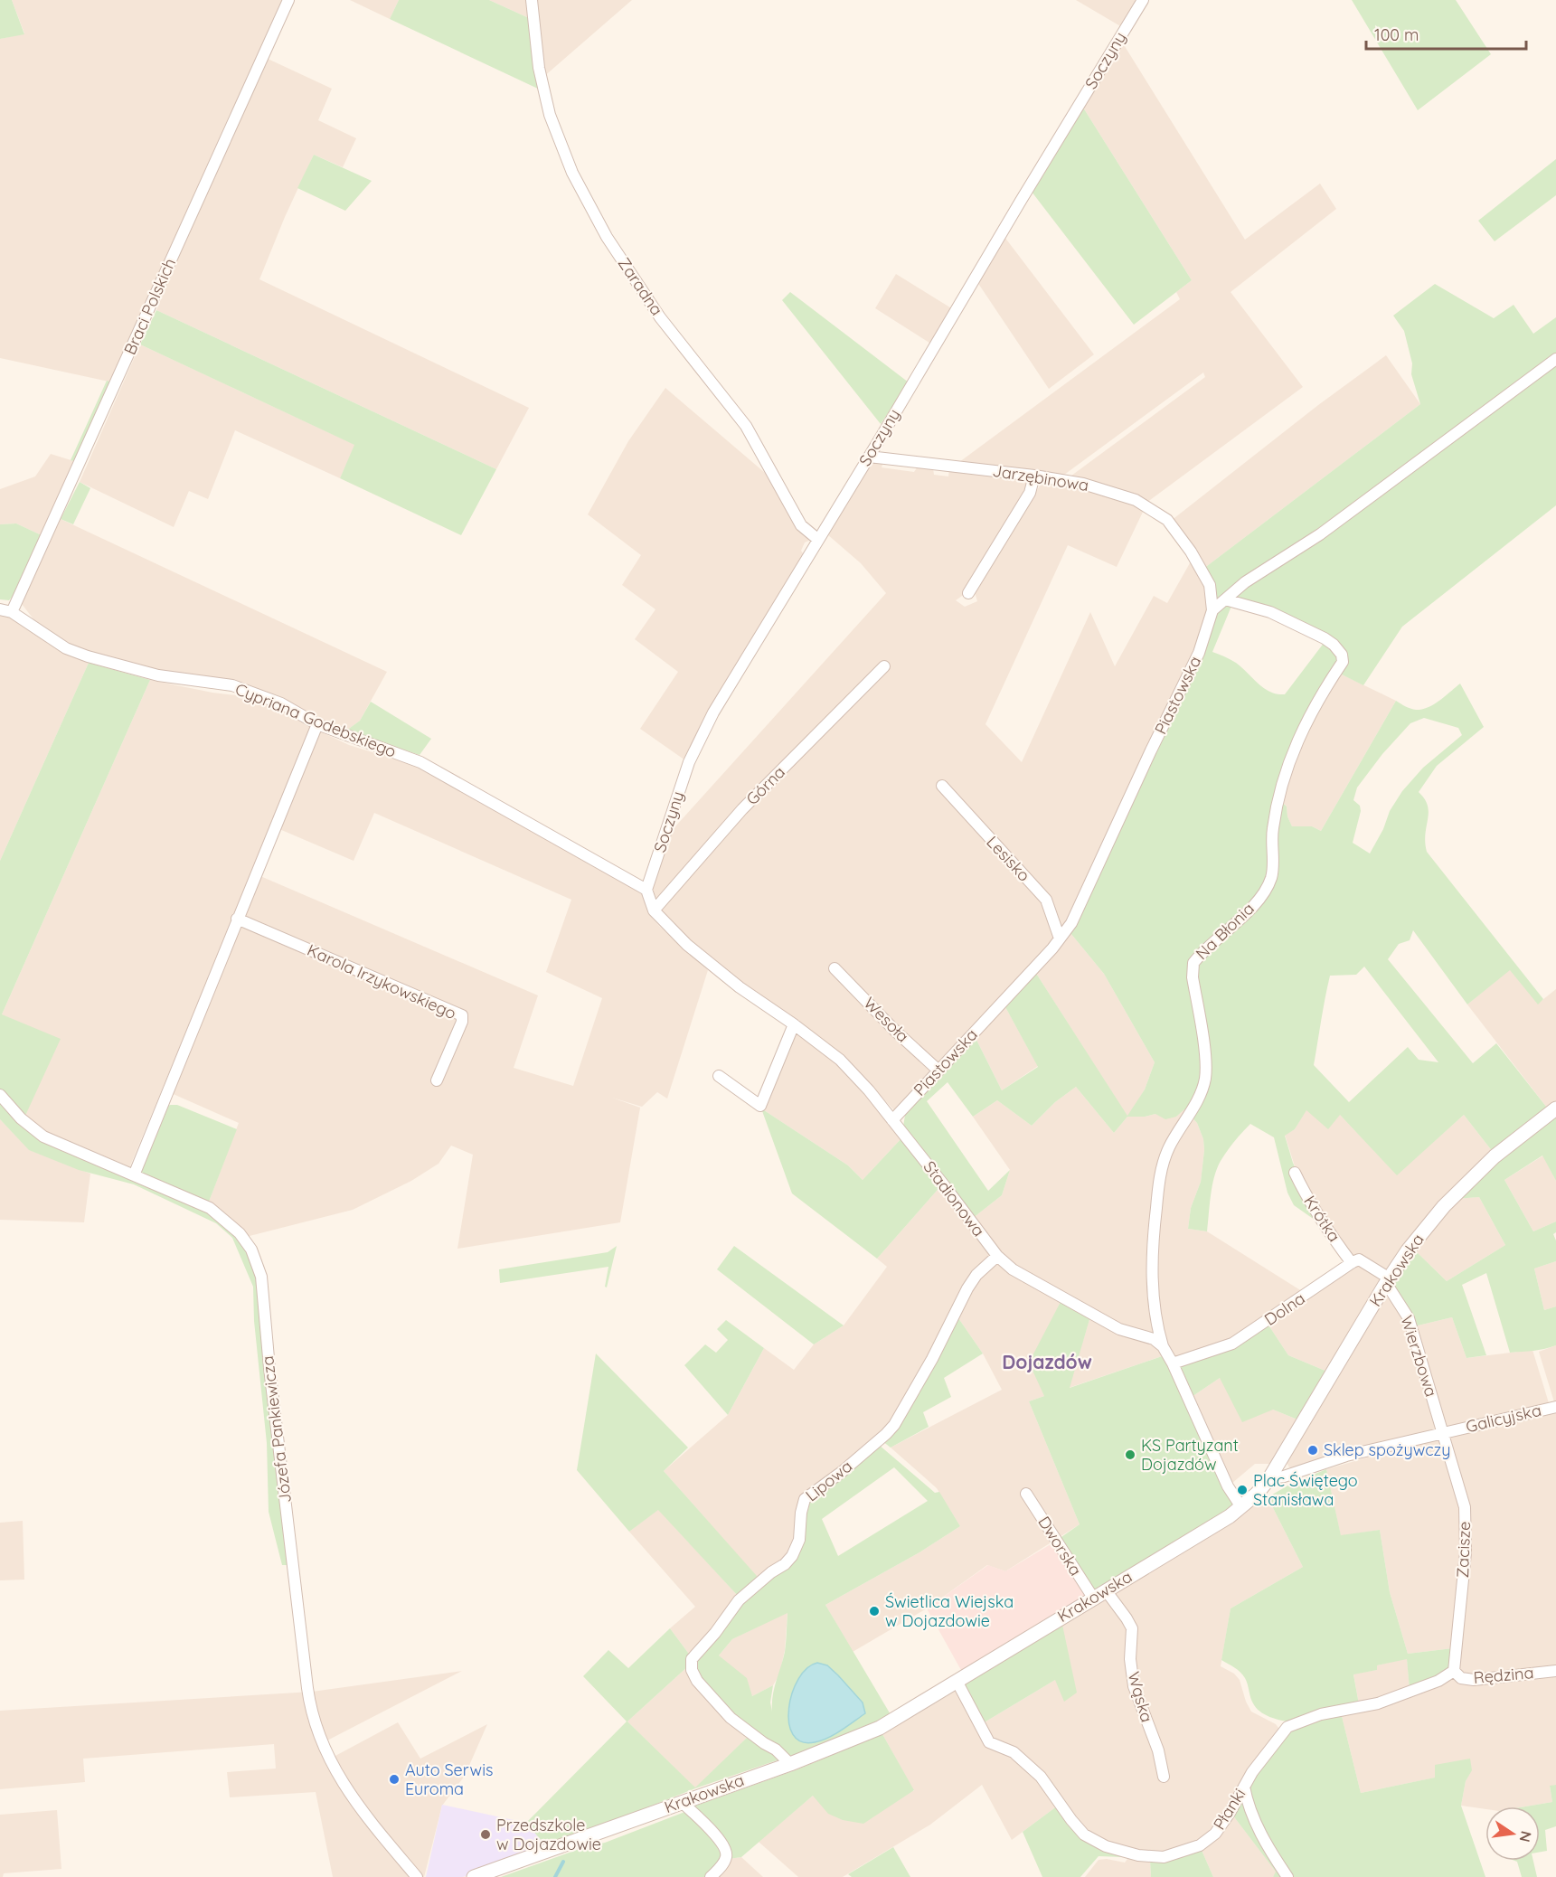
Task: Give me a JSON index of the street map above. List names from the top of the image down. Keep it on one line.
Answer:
{"streets":{"street":["Soczyny","Zaradna","Braci Polskich","Jarzębinowa","Piastowska","Cypriana Godebskiego","Górna","Lesisko","Na Błonia","Karola Irzykowskiego","Wesoła","Stadionowa","Krótka","Krakowska","Dolna","Wierzbowa","Galicyjska","Józefa Pankiewicza","Lipowa","Dworska","Zacisze","Rędzina","Wąska","Płanki"]},"crossings":[["Soczyny","Zaradna"],["Soczyny","Jarzębinowa"],["Soczyny","Cypriana Godebskiego"],["Soczyny","Stadionowa"],["Braci Polskich","Cypriana Godebskiego"],["Jarzębinowa","Piastowska"],["Piastowska","Lesisko"],["Piastowska","Wesoła"],["Piastowska","Stadionowa"],["Cypriana Godebskiego","Stadionowa"],["Górna","Stadionowa"],["Na Błonia","Stadionowa"],["Stadionowa","Lipowa"],["Krótka","Dolna"],["Krakowska","Wierzbowa"],["Krakowska","Galicyjska"],["Krakowska","Lipowa"],["Krakowska","Dworska"],["Krakowska","Wąska"],["Krakowska","Płanki"],["Wierzbowa","Galicyjska"],["Wierzbowa","Zacisze"],["Galicyjska","Zacisze"],["Zacisze","Rędzina"],["Zacisze","Płanki"],["Rędzina","Płanki"]],"districts":["Dojazdów"],"places":["Sklep spożywczy","KS Partyzant Dojazdów","Plac Świętego Stanisława","Świetlica Wiejska w Dojazdowie","Auto Serwis Euroma","Przedszkole w Dojazdowie"],"scale_bar":"100 m","north":"right"}
